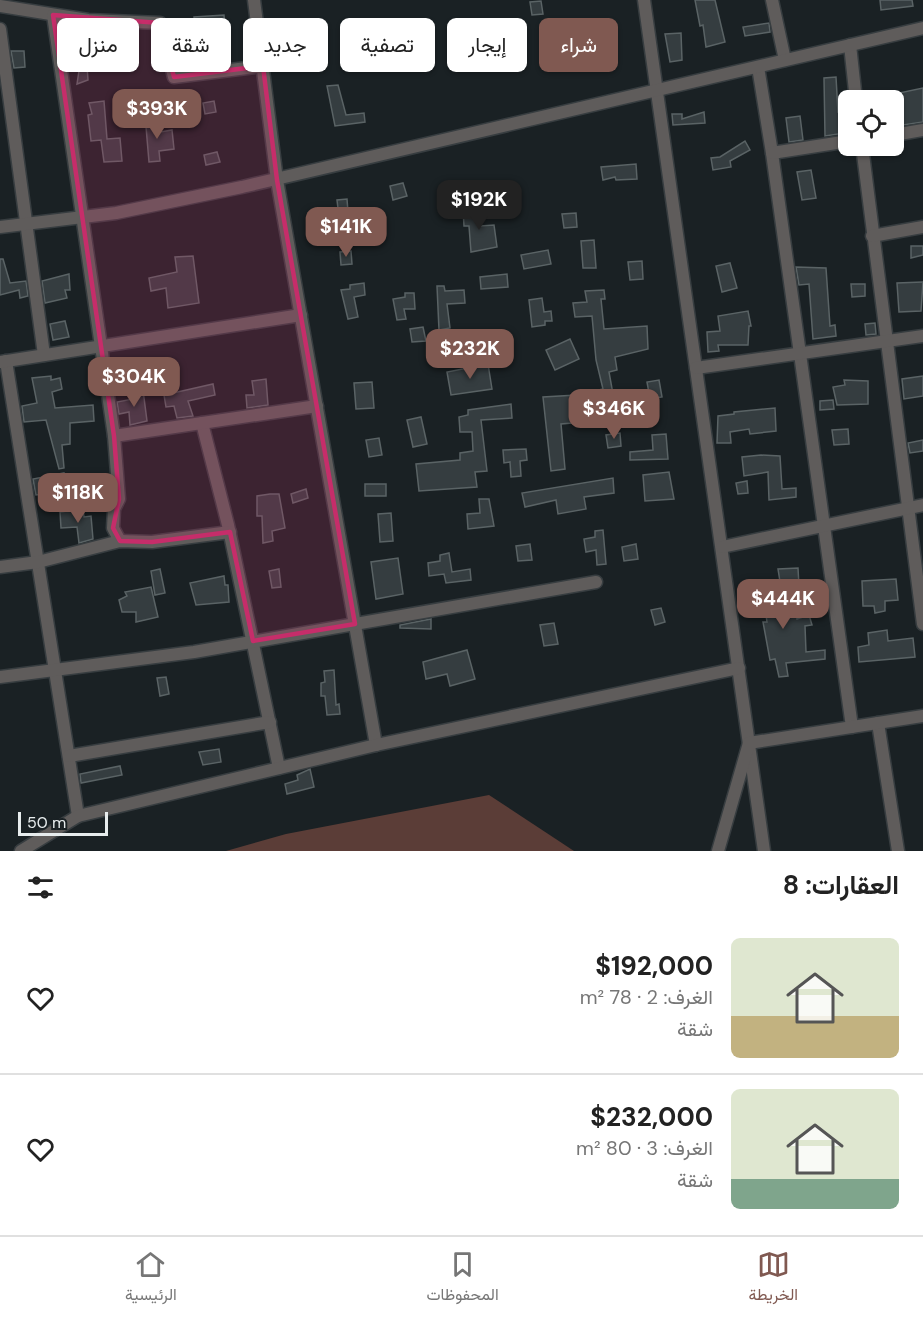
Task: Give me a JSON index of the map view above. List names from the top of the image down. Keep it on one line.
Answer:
{"scale_bar":"50 m","page":{"chip":["شراء","إيجار","تصفية","جديد","شقة","منزل"],"price":["$393K","$192K","$141K","$232K","$304K","$346K","$118K","$444K"],"scale":"50 m","heading":"العقارات: 8","list":[{"name":"$192,000","note":"الغرف: 2 · 78 m² · شقة"},{"name":"$232,000","note":"الغرف: 3 · 80 m² · شقة"}],"tabs":["الخريطة","المحفوظات","الرئيسية"]}}
